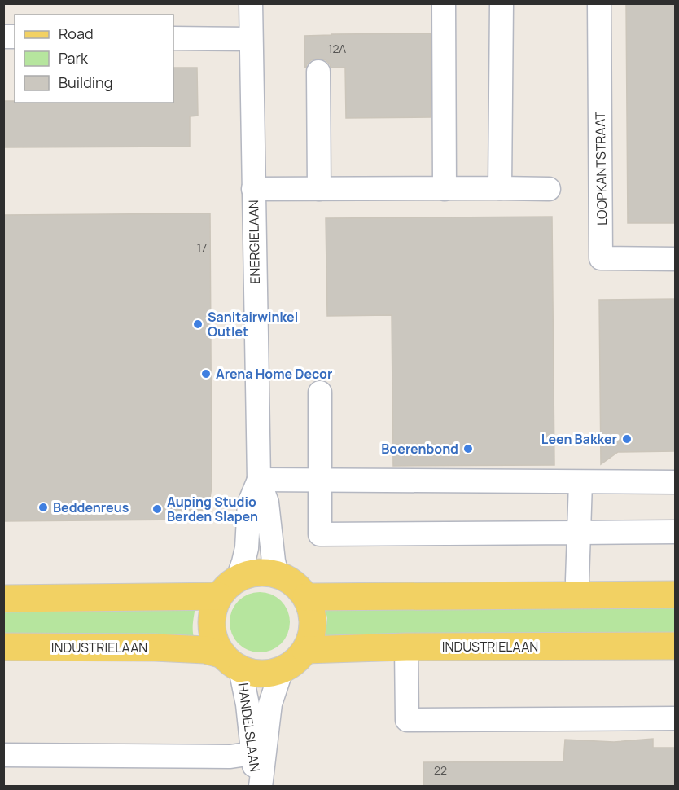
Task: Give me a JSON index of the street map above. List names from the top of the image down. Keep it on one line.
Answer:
{"streets":{"main road":["INDUSTRIELAAN"],"street":["LOOPKANTSTRAAT","ENERGIELAAN","HANDELSLAAN"]},"crossings":[["ENERGIELAAN","INDUSTRIELAAN"],["ENERGIELAAN","HANDELSLAAN"],["INDUSTRIELAAN","HANDELSLAAN"]],"places":["Sanitairwinkel Outlet","Arena Home Decor","Leen Bakker","Boerenbond","Beddenreus","Auping Studio Berden Slapen"],"house_numbers":["12A","17","22"],"legend":["Road","Park","Building"]}
